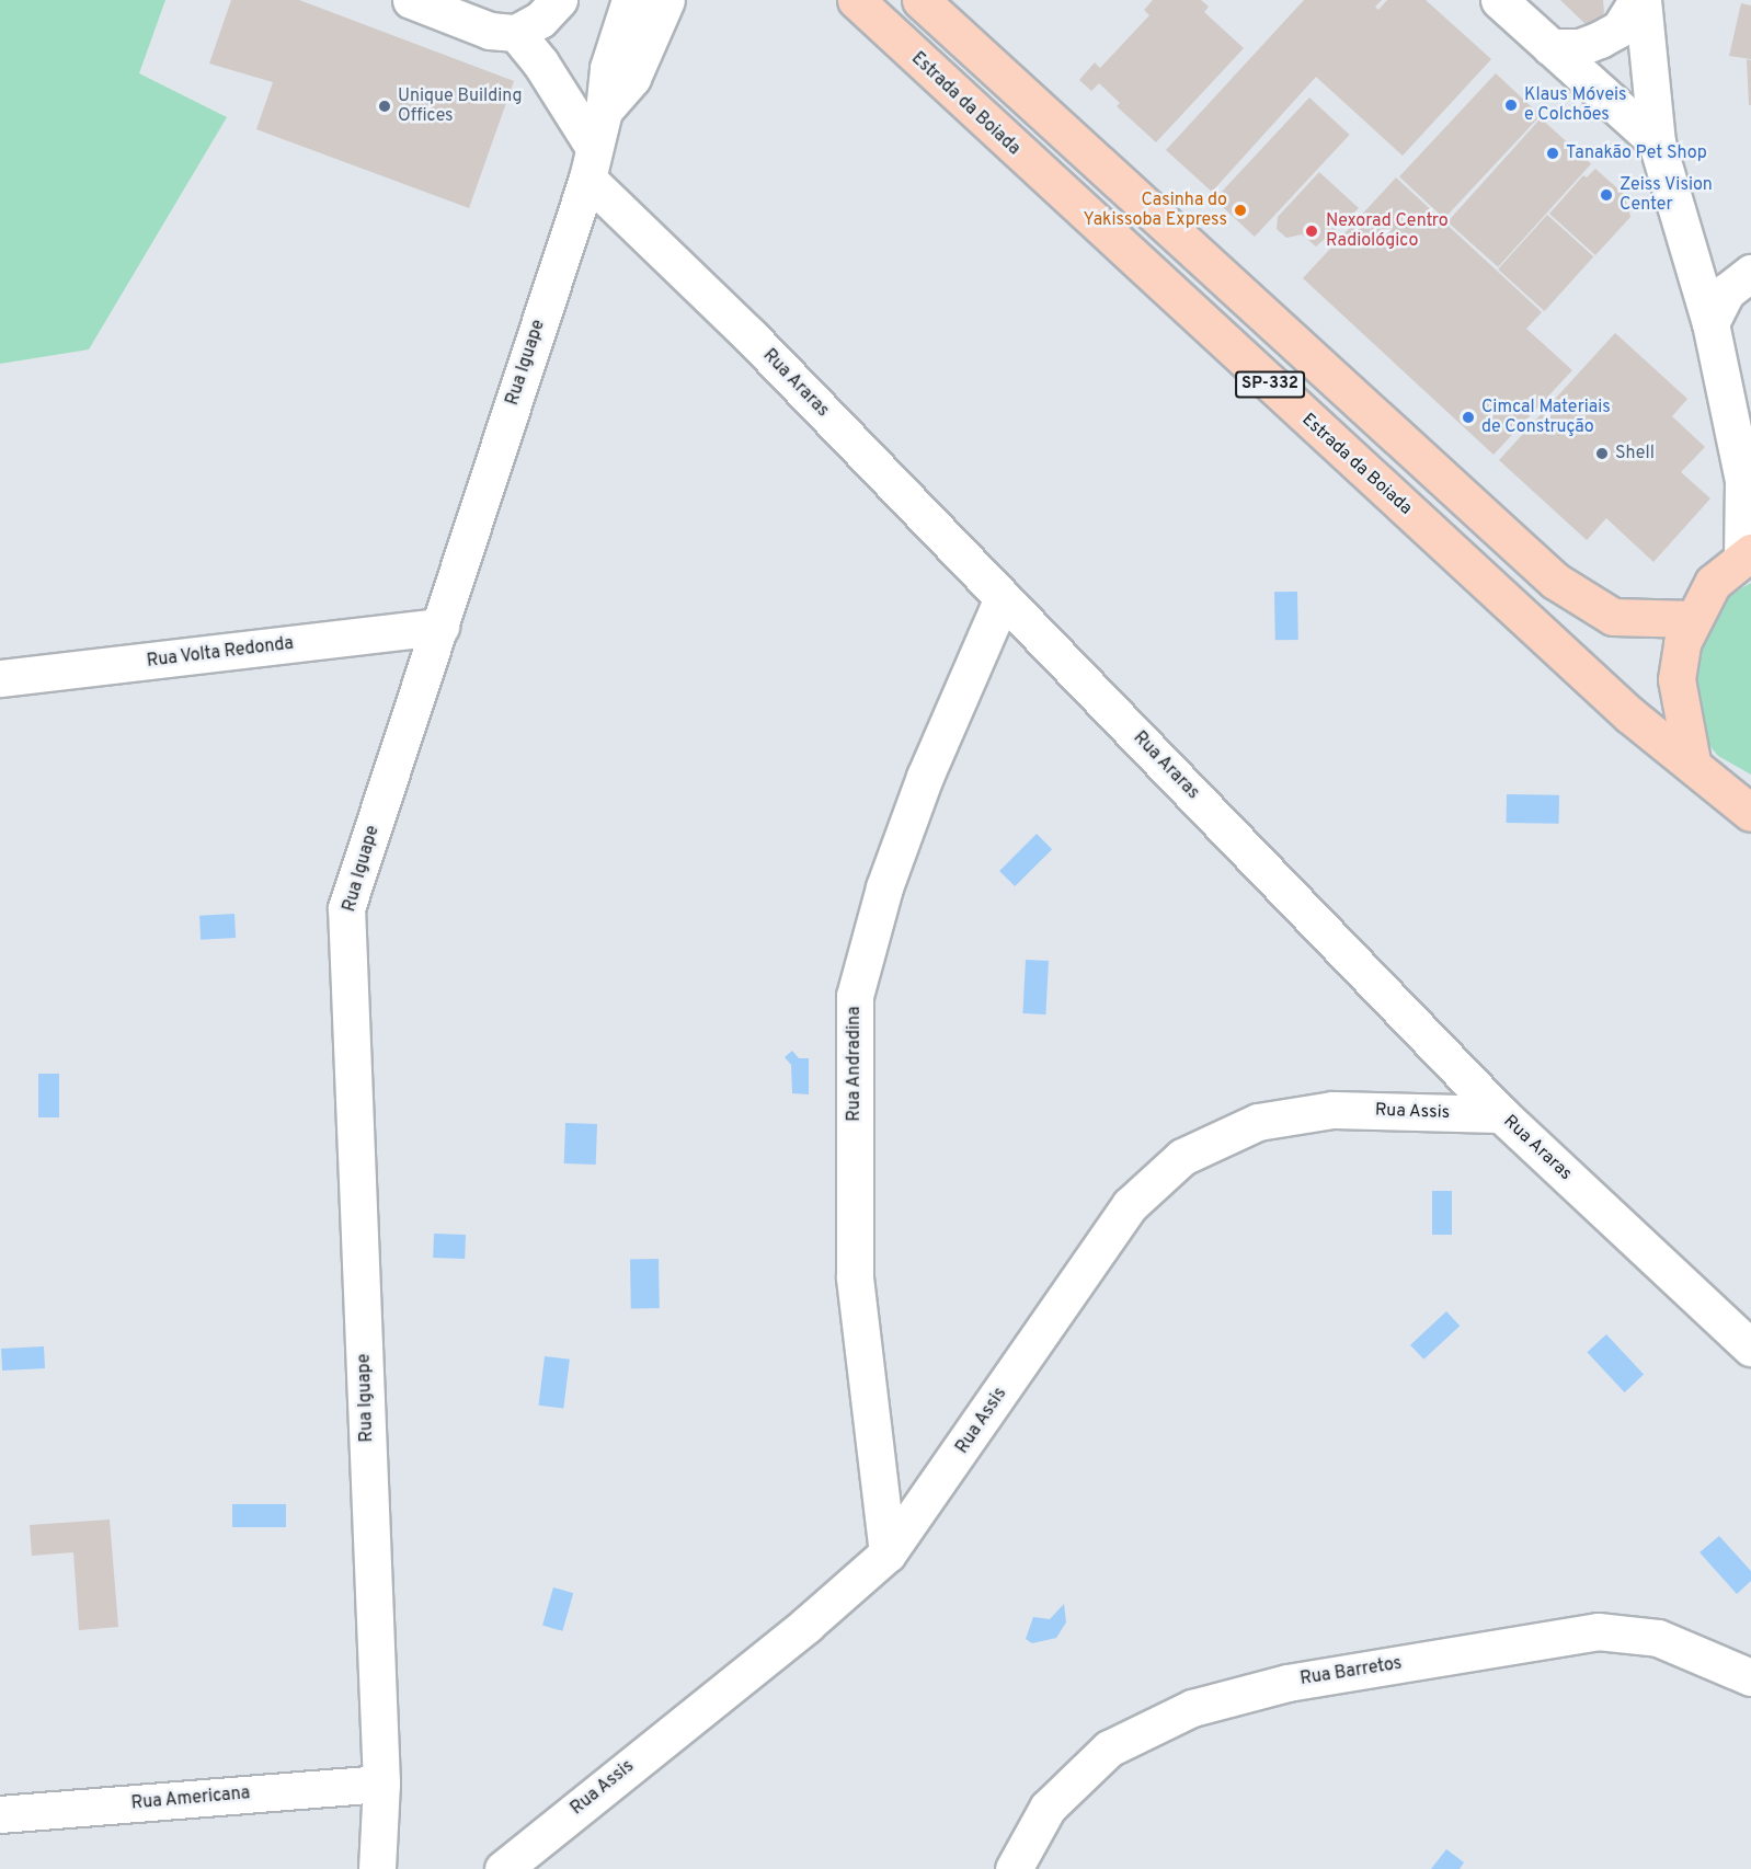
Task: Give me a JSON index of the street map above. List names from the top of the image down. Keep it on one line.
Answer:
{"streets":{"main road":["Estrada da Boiada","SP-332"],"street":["Rua Iguape","Rua Araras","Rua Volta Redonda","Rua Andradina","Rua Assis","Rua Barretos","Rua Americana"]},"crossings":[["Estrada da Boiada","SP-332"],["Rua Iguape","Rua Araras"],["Rua Iguape","Rua Volta Redonda"],["Rua Iguape","Rua Americana"],["Rua Araras","Rua Andradina"],["Rua Araras","Rua Assis"],["Rua Andradina","Rua Assis"]],"places":["Klaus Móveis e Colchões","Unique Building Offices","Tanakão Pet Shop","Zeiss Vision Center","Casinha do Yakissoba Express","Nexorad Centro Radiológico","Cimcal Materiais de Construção","Shell"]}
